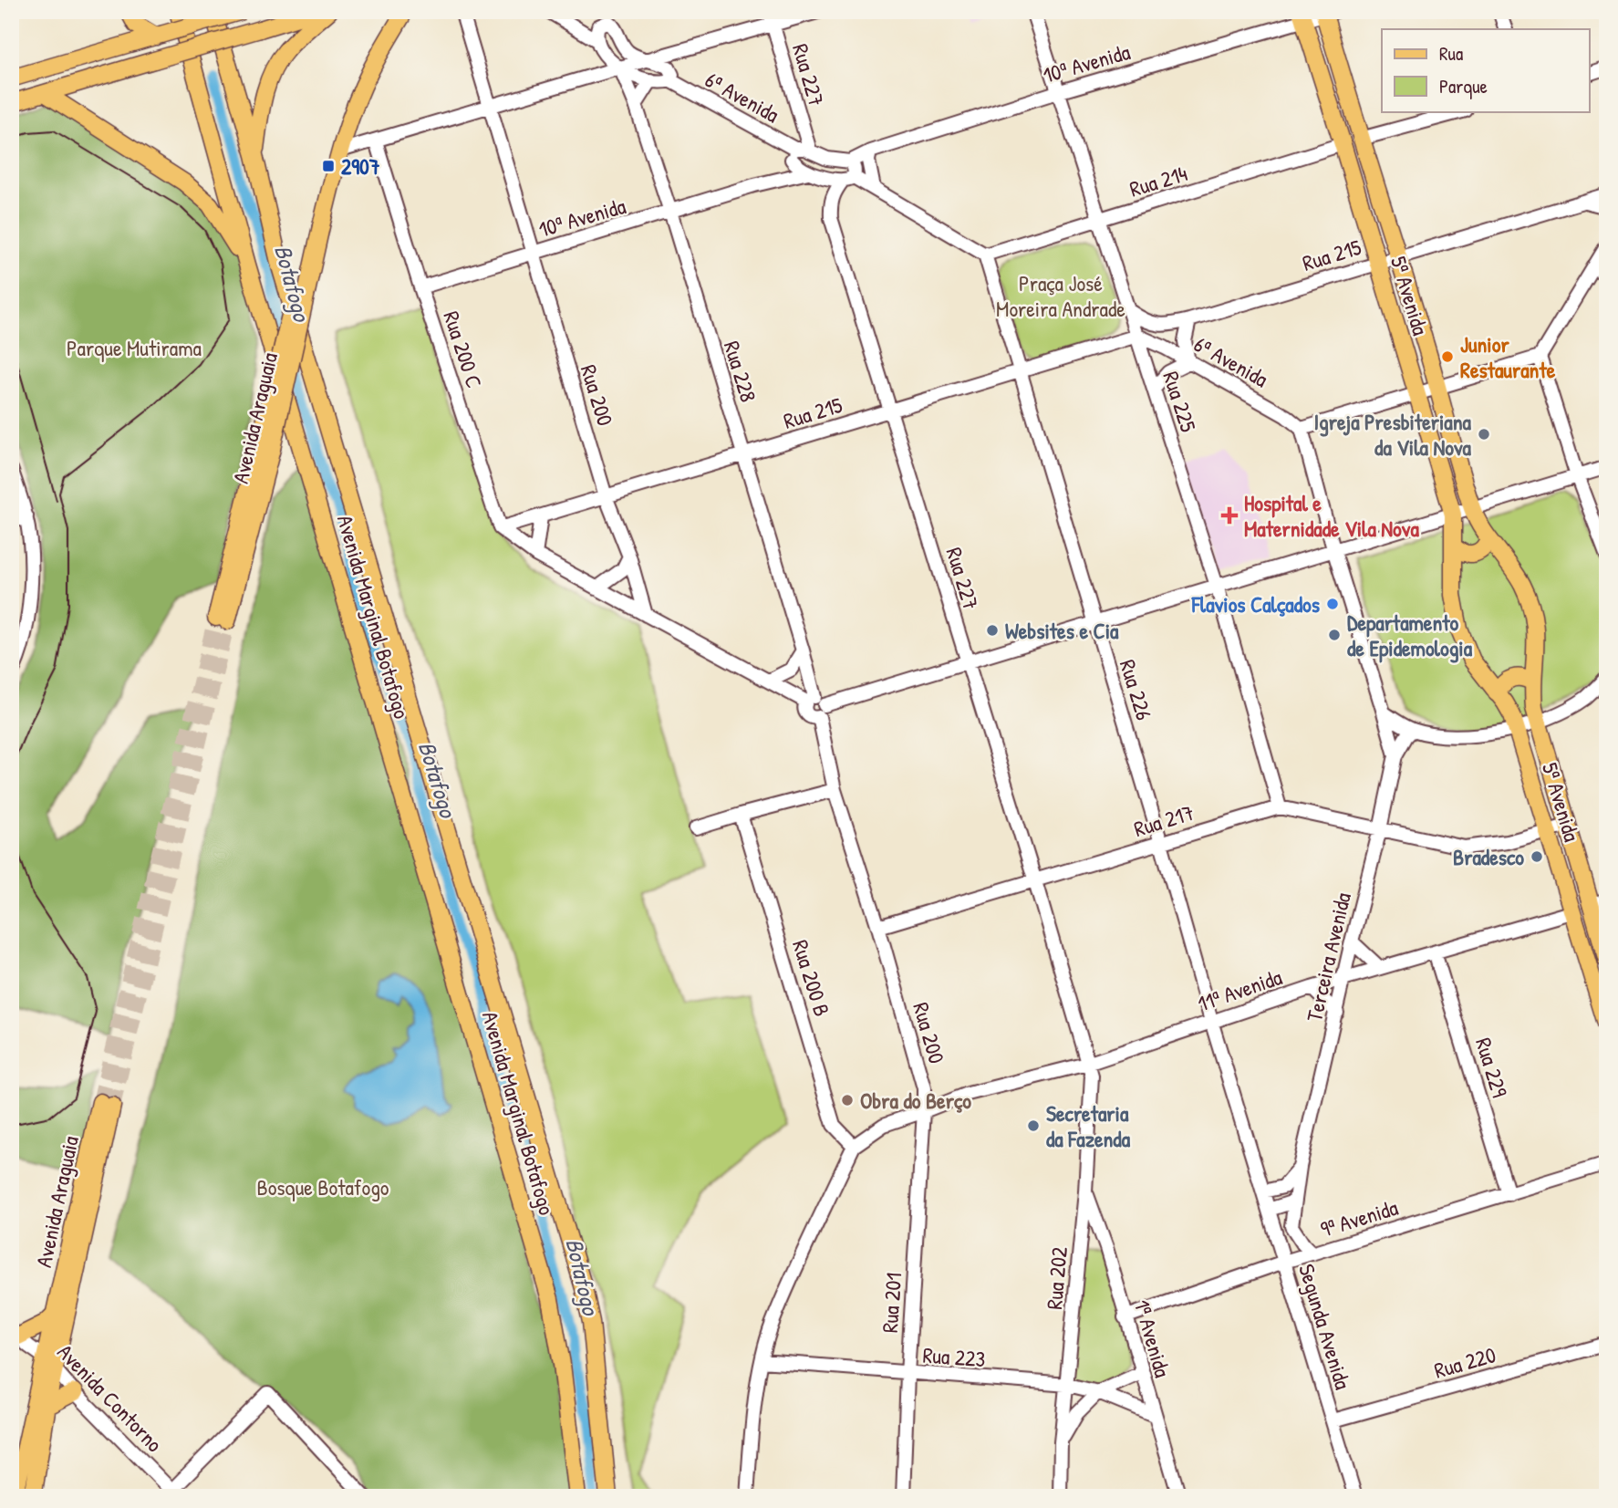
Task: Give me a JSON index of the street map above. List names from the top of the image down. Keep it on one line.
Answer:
{"streets":{"main road":["5ª Avenida","Avenida Araguaia","Avenida Marginal Botafogo"],"street":["10ª Avenida","Rua 227","6ª Avenida","Rua 214","Rua 215","Rua 200 C","Rua 228","Rua 200","Rua 225","Rua 226","Rua 217","Terceira Avenida","Rua 200 B","11ª Avenida","Rua 229","9ª Avenida","Rua 202","Rua 201","Segunda Avenida","1ª Avenida","Rua 223","Rua 220","Avenida Contorno"]},"crossings":[["10ª Avenida","6ª Avenida"],["10ª Avenida","5ª Avenida"],["10ª Avenida","Rua 200 C"],["10ª Avenida","Rua 228"],["10ª Avenida","Rua 200"],["10ª Avenida","Rua 225"],["Rua 227","6ª Avenida"],["Rua 227","Rua 215"],["Rua 227","Rua 217"],["Rua 227","11ª Avenida"],["Rua 227","Rua 202"],["6ª Avenida","Rua 214"],["6ª Avenida","Rua 215"],["6ª Avenida","Rua 228"],["6ª Avenida","Rua 225"],["6ª Avenida","Rua 226"],["6ª Avenida","Terceira Avenida"],["Rua 214","5ª Avenida"],["Rua 214","Rua 225"],["Rua 214","Rua 226"],["Rua 215","5ª Avenida"],["Rua 215","Rua 200 C"],["Rua 215","Rua 228"],["Rua 215","Rua 200"],["Rua 215","Rua 225"],["Rua 215","Rua 226"],["5ª Avenida","Rua 217"],["5ª Avenida","11ª Avenida"],["Rua 228","Rua 200"],["Rua 200","Rua 217"],["Rua 200","11ª Avenida"],["Rua 200","Rua 201"],["Rua 225","Rua 217"],["Avenida Araguaia","Avenida Contorno"],["Rua 226","Rua 217"],["Rua 226","11ª Avenida"],["Rua 226","Segunda Avenida"],["Rua 217","Terceira Avenida"],["Terceira Avenida","11ª Avenida"],["Terceira Avenida","9ª Avenida"],["11ª Avenida","Rua 229"],["11ª Avenida","Rua 202"],["11ª Avenida","Rua 201"],["11ª Avenida","Segunda Avenida"],["Rua 229","9ª Avenida"],["9ª Avenida","Segunda Avenida"],["9ª Avenida","1ª Avenida"],["Rua 202","1ª Avenida"],["Rua 202","Rua 223"],["Rua 201","Rua 223"],["Segunda Avenida","Rua 220"],["1ª Avenida","Rua 223"]],"water":["Botafogo"],"parks":["Praça José Moreira Andrade","Parque Mutirama","Bosque Botafogo"],"places":{"transit":["2907"],"other":["Junior Restaurante","Igreja Presbiteriana da Vila Nova","Flavios Calçados","Websites e Cia","Departamento de Epidemologia","Bradesco","Obra do Berço","Secretaria da Fazenda"],"health":["Hospital e Maternidade Vila Nova"]},"legend":["Rua","Parque"]}
